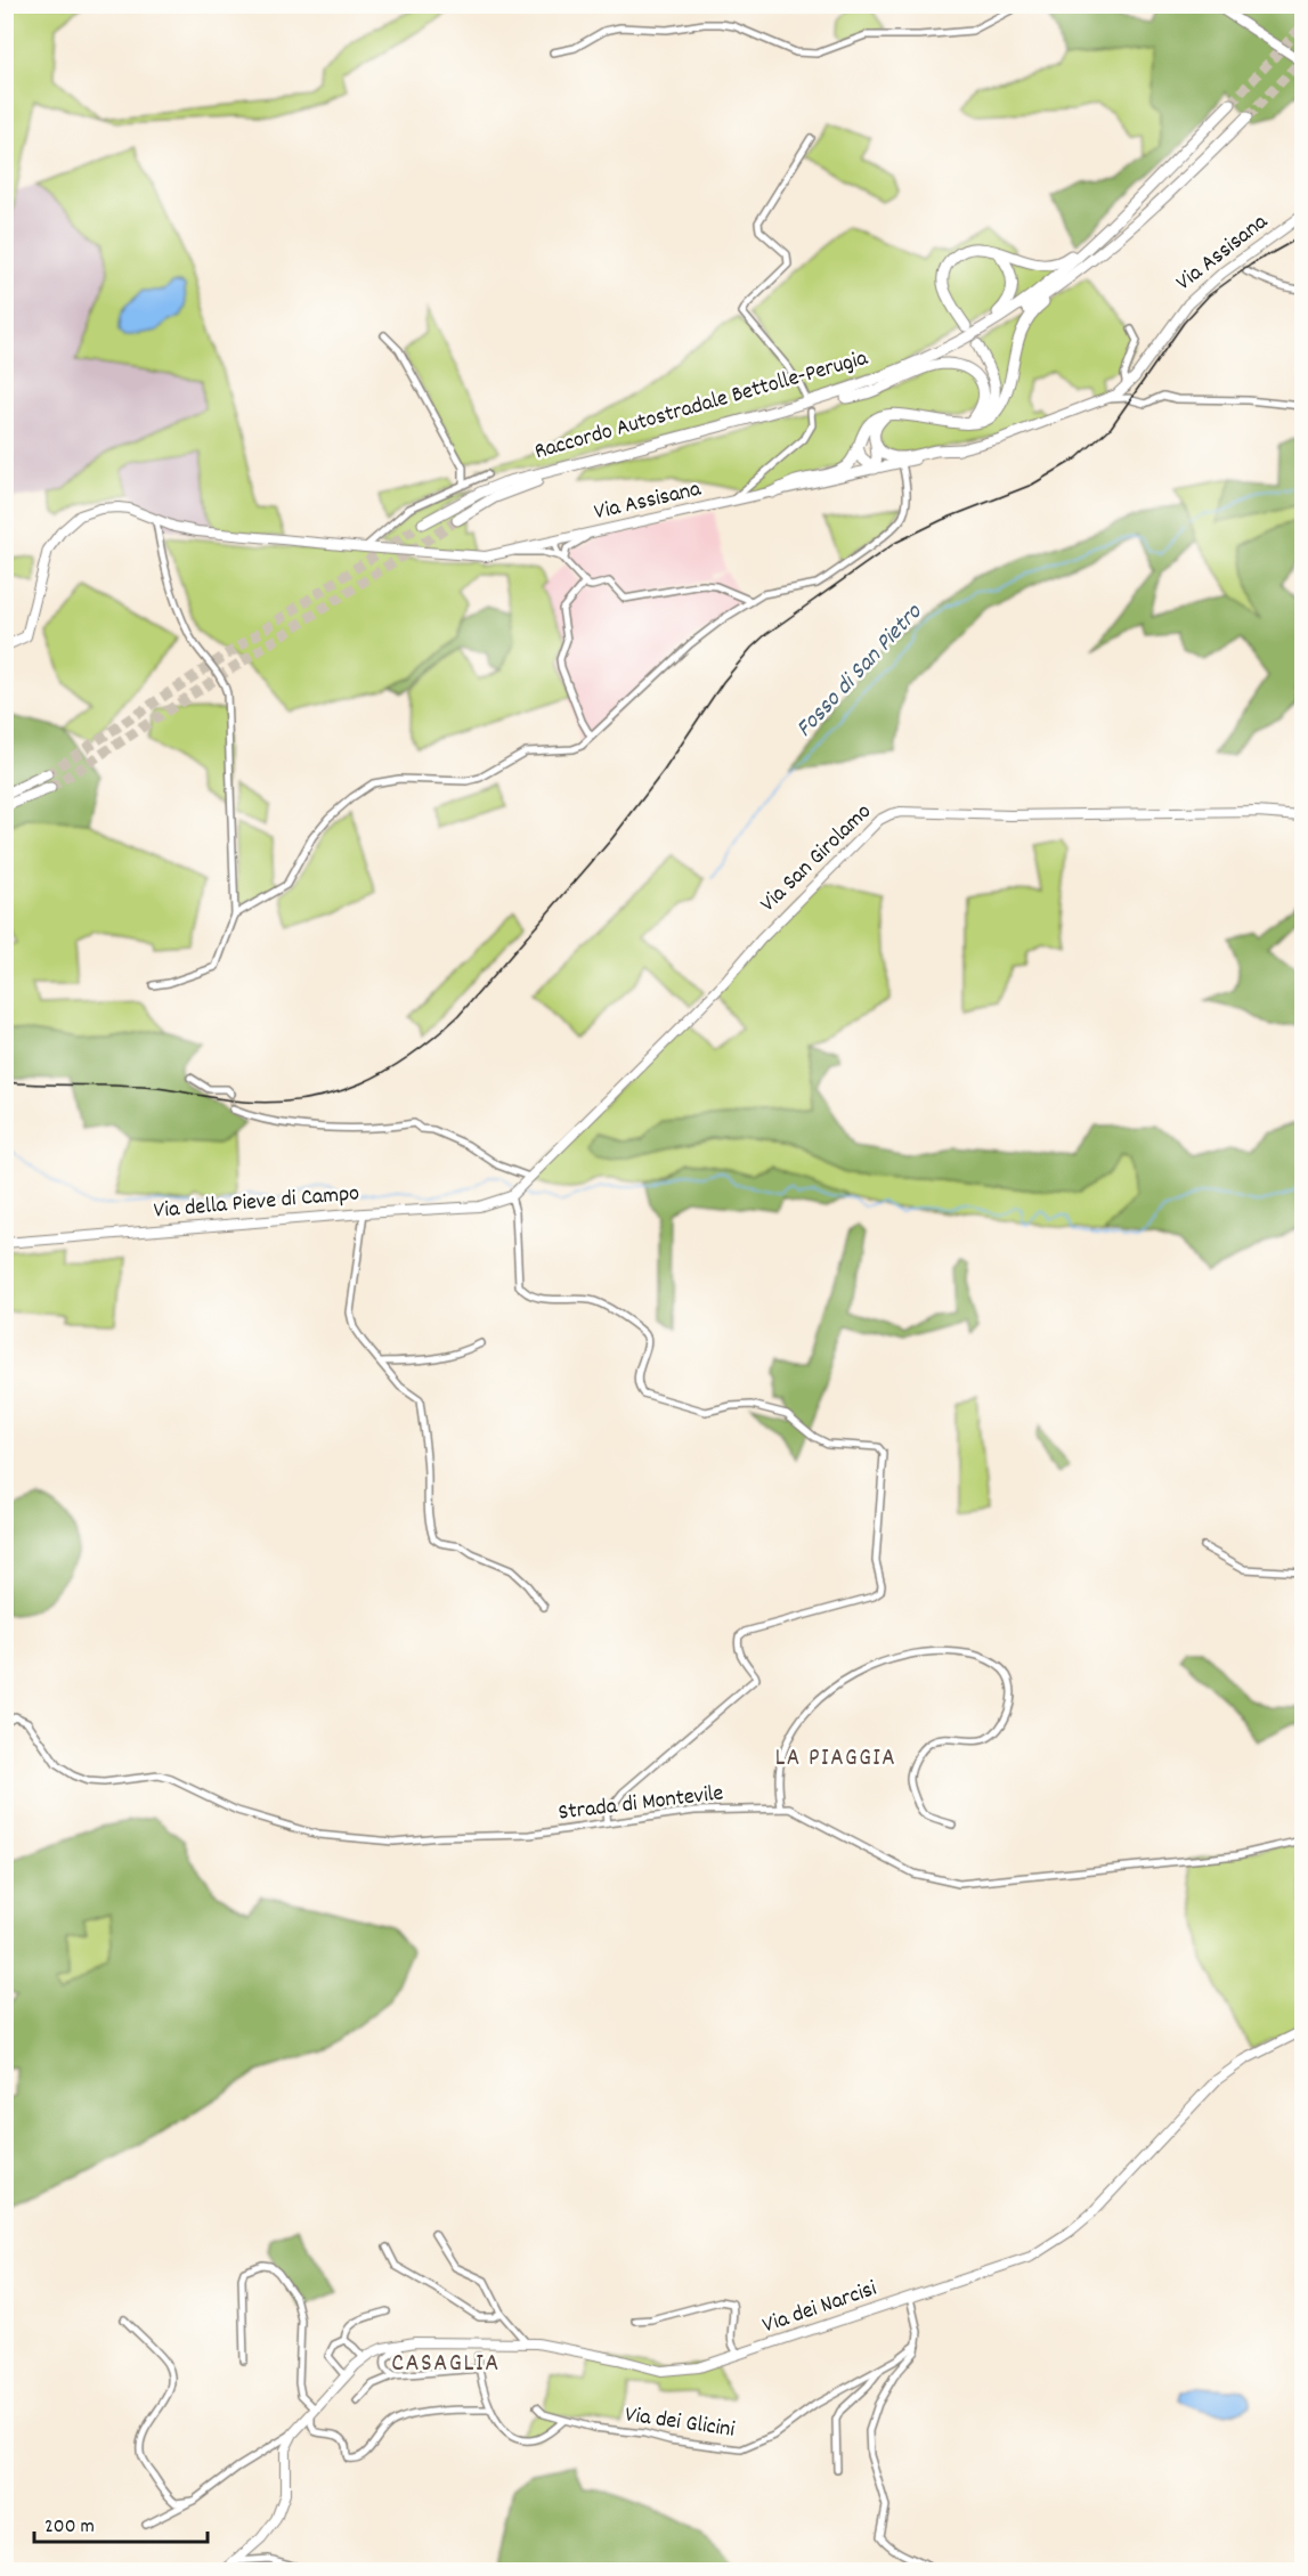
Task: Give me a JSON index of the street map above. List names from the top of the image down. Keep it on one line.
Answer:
{"streets":{"highway":["Raccordo Autostradale Bettolle-Perugia"],"street":["Via Assisana","Via San Girolamo","Via della Pieve di Campo","Strada di Montevile","Via dei Narcisi","Via dei Glicini"]},"crossings":[["Via San Girolamo","Via della Pieve di Campo"]],"districts":["LA PIAGGIA","CASAGLIA"],"water":["Fosso di San Pietro"],"scale_bar":"200 m"}
